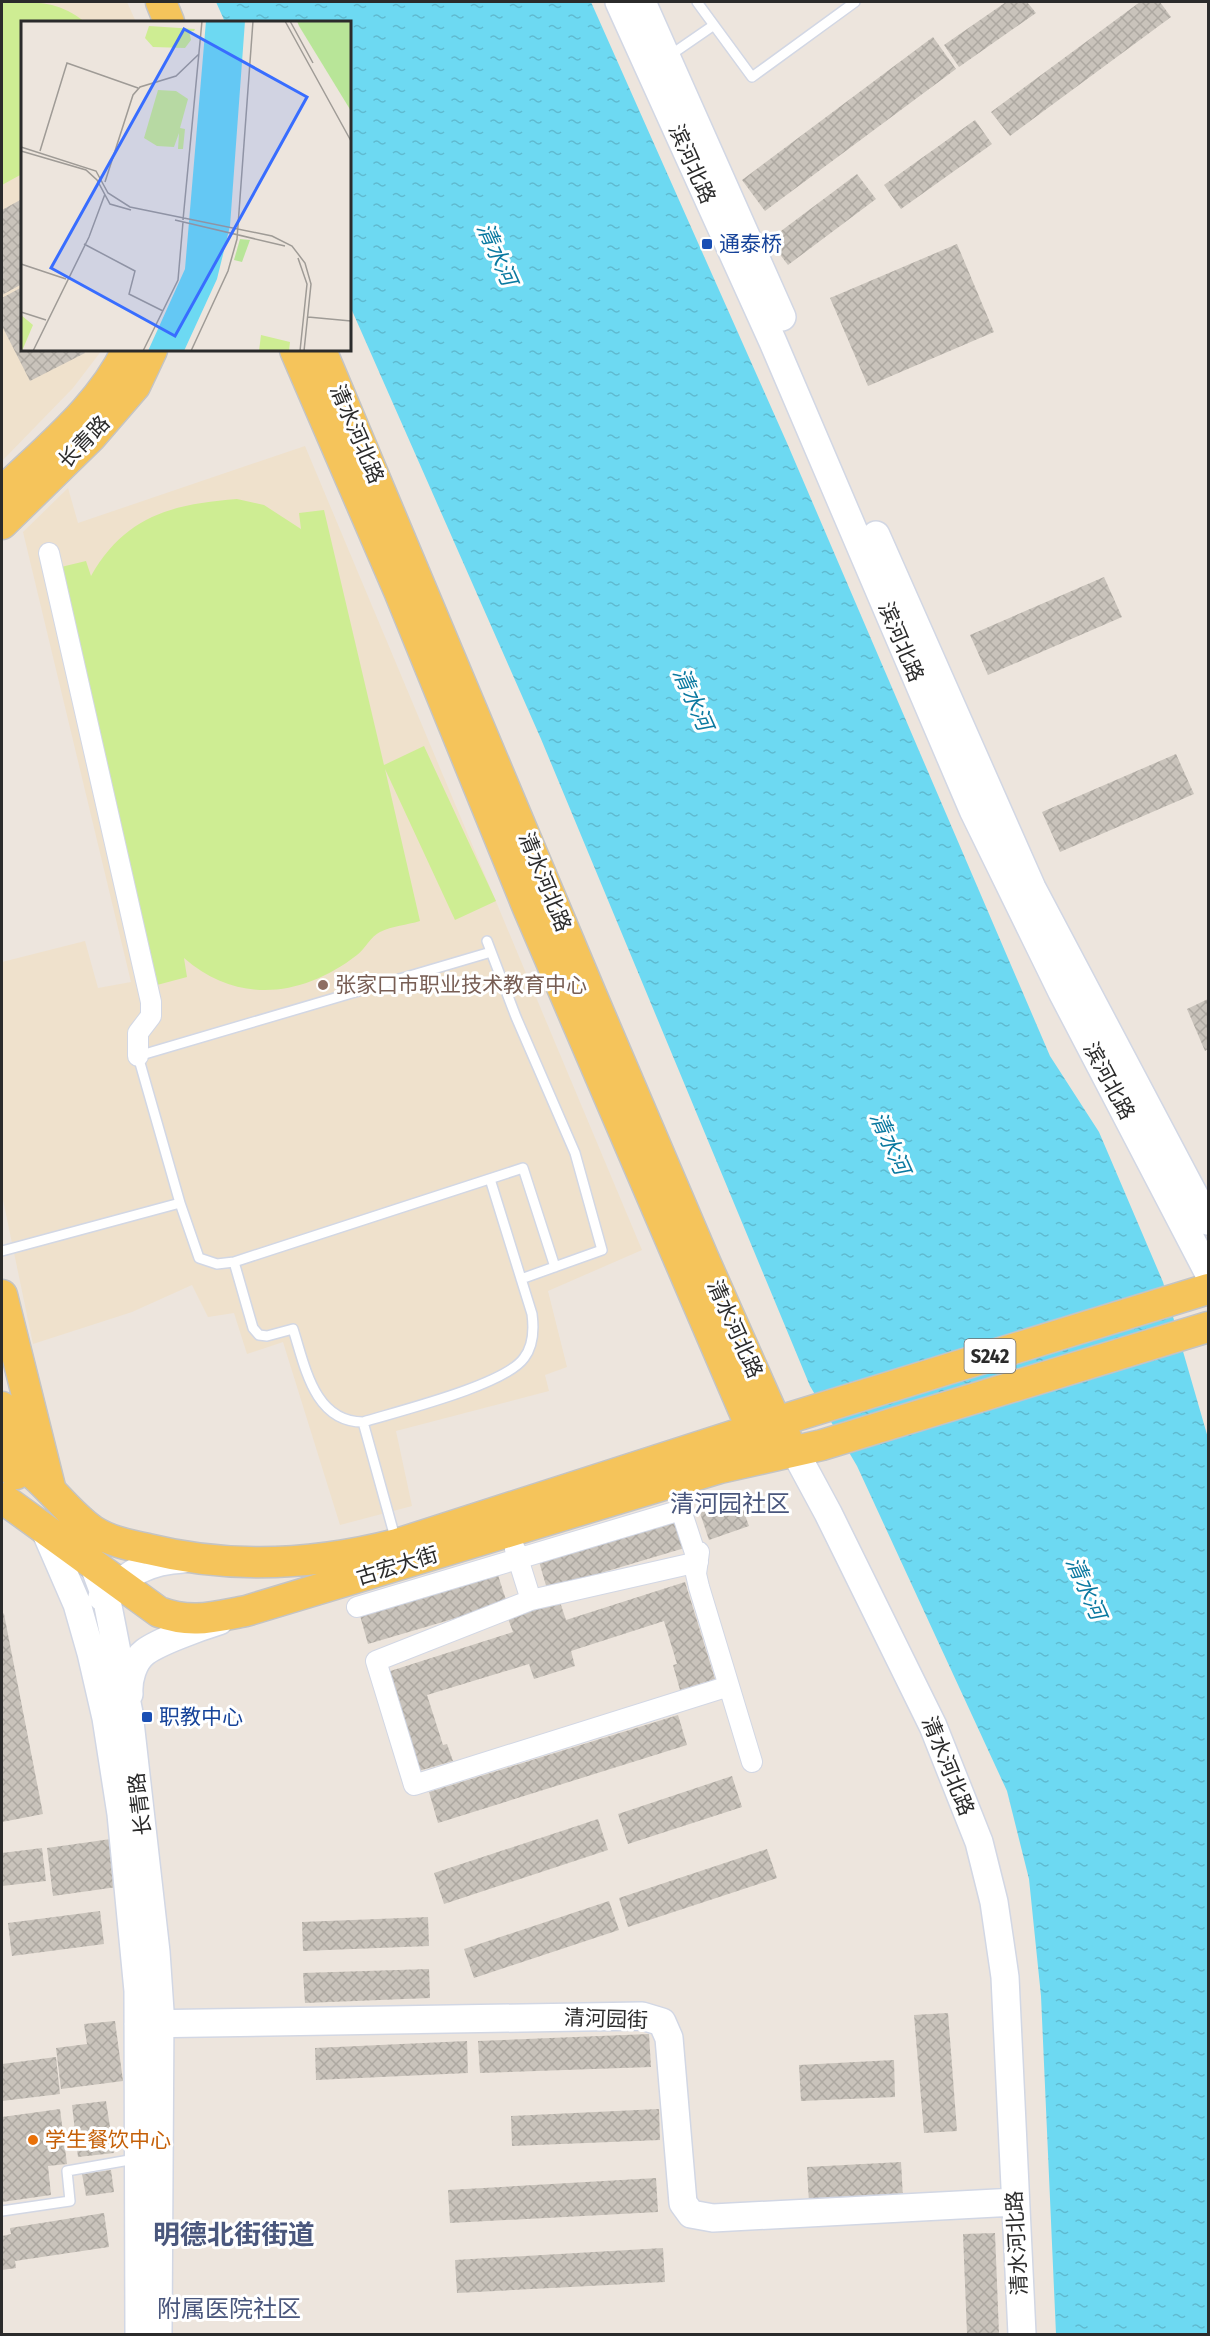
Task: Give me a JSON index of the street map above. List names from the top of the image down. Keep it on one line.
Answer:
{"streets":{"main road":["滨河北路","清水河北路","长青路","S242","古宏大街","清河园街"]},"crossings":[["清水河北路","S242"],["清水河北路","古宏大街"],["清水河北路","清河园街"],["长青路","古宏大街"],["长青路","清河园街"],["S242","古宏大街"]],"districts":["清河园社区","明德北街街道","附属医院社区"],"water":["清水河"],"places":{"transit":["通泰桥","职教中心"],"other":["张家口市职业技术教育中心","学生餐饮中心"]}}
